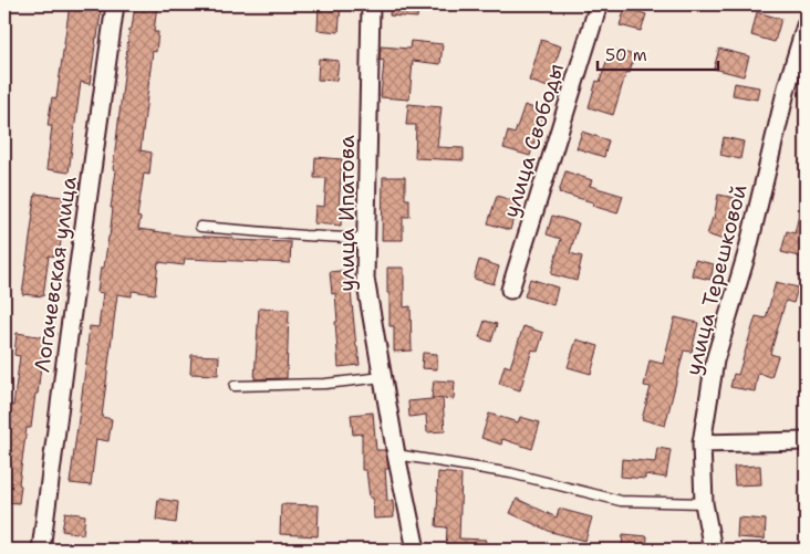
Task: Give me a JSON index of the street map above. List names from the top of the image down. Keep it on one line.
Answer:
{"streets":{"street":["улица Свободы","улица Ипатова","Логачевская улица","улица Терешковой"]},"scale_bar":"50 m"}
